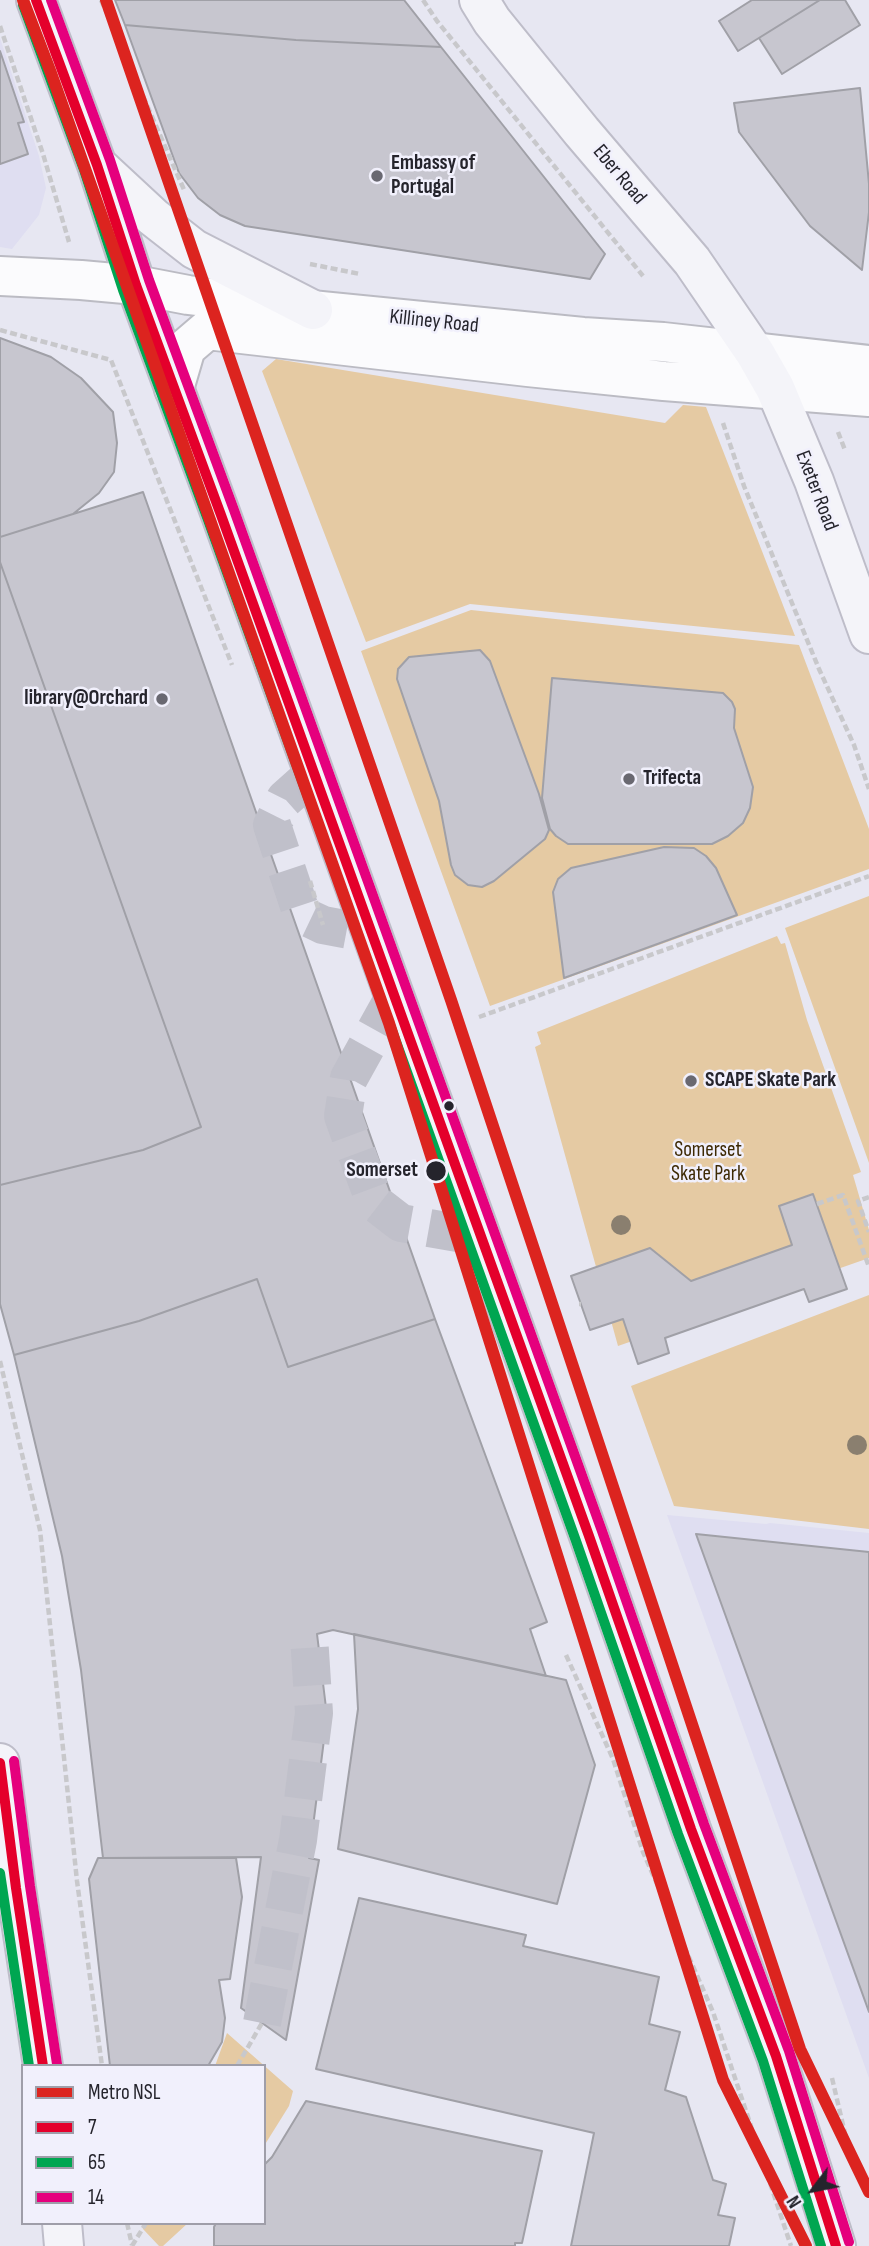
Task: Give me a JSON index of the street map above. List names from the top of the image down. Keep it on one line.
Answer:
{"streets":{"main road":["Eber Road","Exeter Road"],"street":["Killiney Road"]},"crossings":[["Eber Road","Killiney Road"],["Eber Road","Exeter Road"],["Killiney Road","Exeter Road"]],"parks":["Somerset Skate Park"],"places":["Embassy of Portugal","library@Orchard","Trifecta","SCAPE Skate Park","Somerset"],"lines":["metro line NSL","transit line 7","transit line 14","transit line 65"],"legend":["Metro NSL","7","65","14"],"north":"bottom left"}
